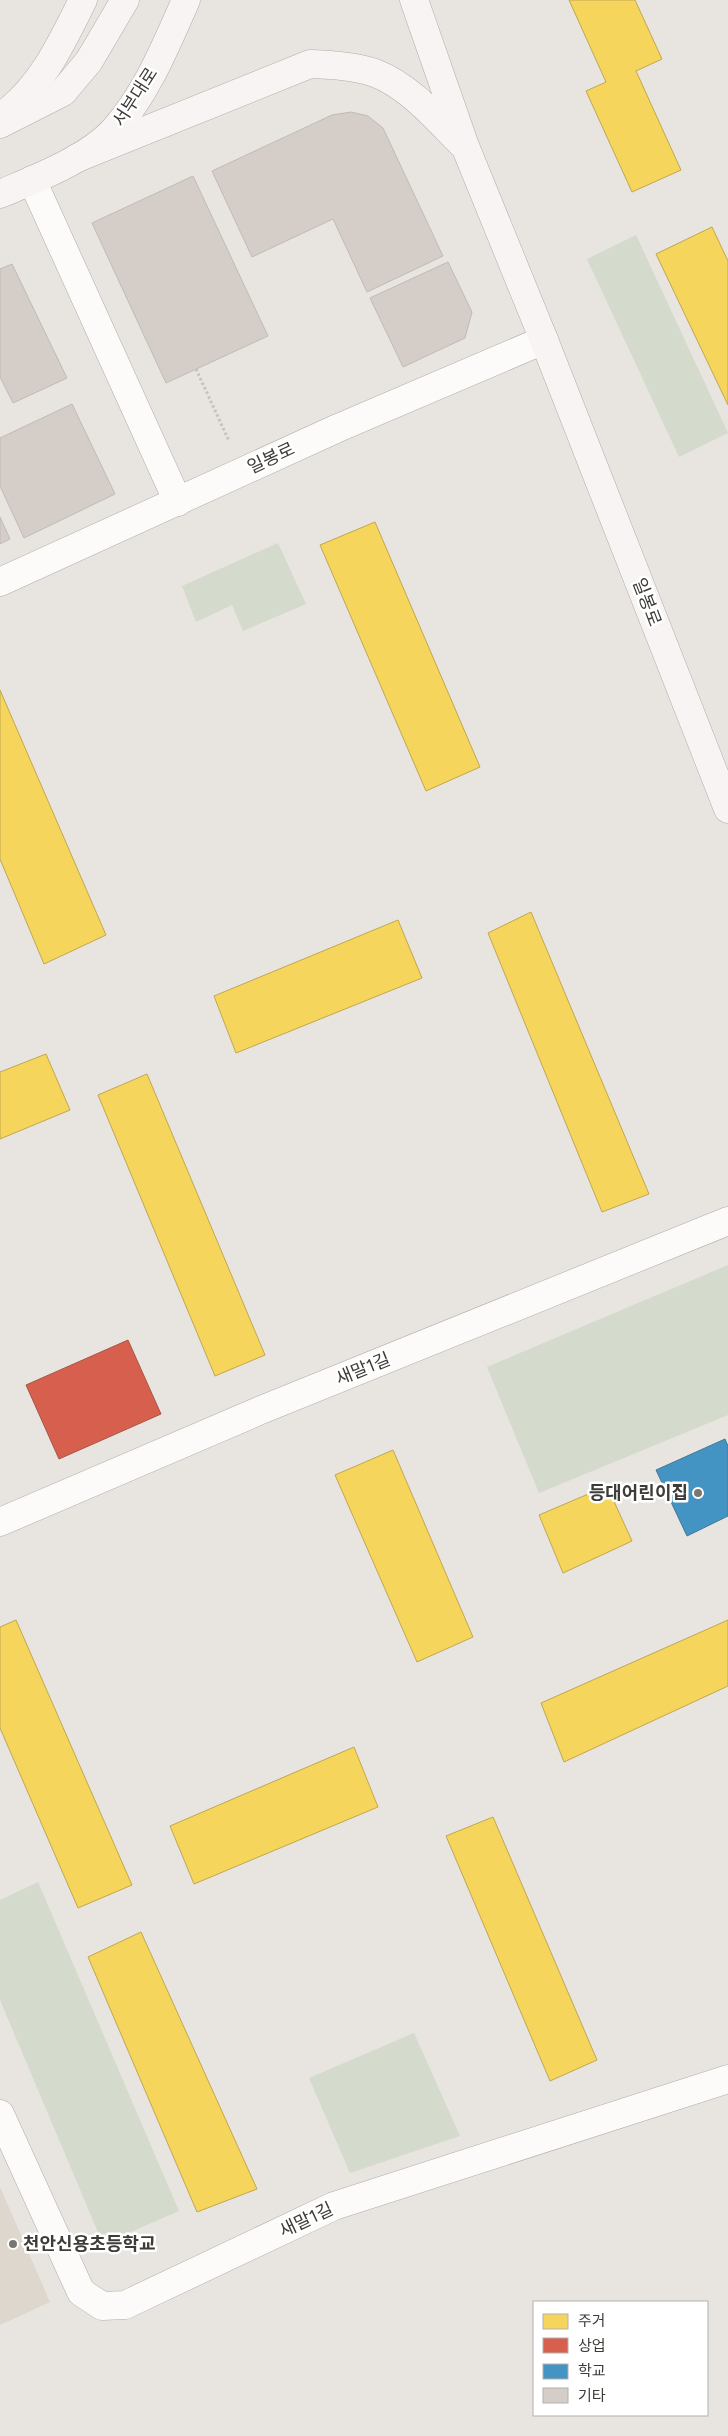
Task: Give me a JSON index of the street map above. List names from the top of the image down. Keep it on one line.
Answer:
{"streets":{"main road":["서부대로","일봉로"],"street":["새말1길"]},"places":["등대어린이집","천안신용초등학교"],"legend":["주거","상업","학교","기타"]}
